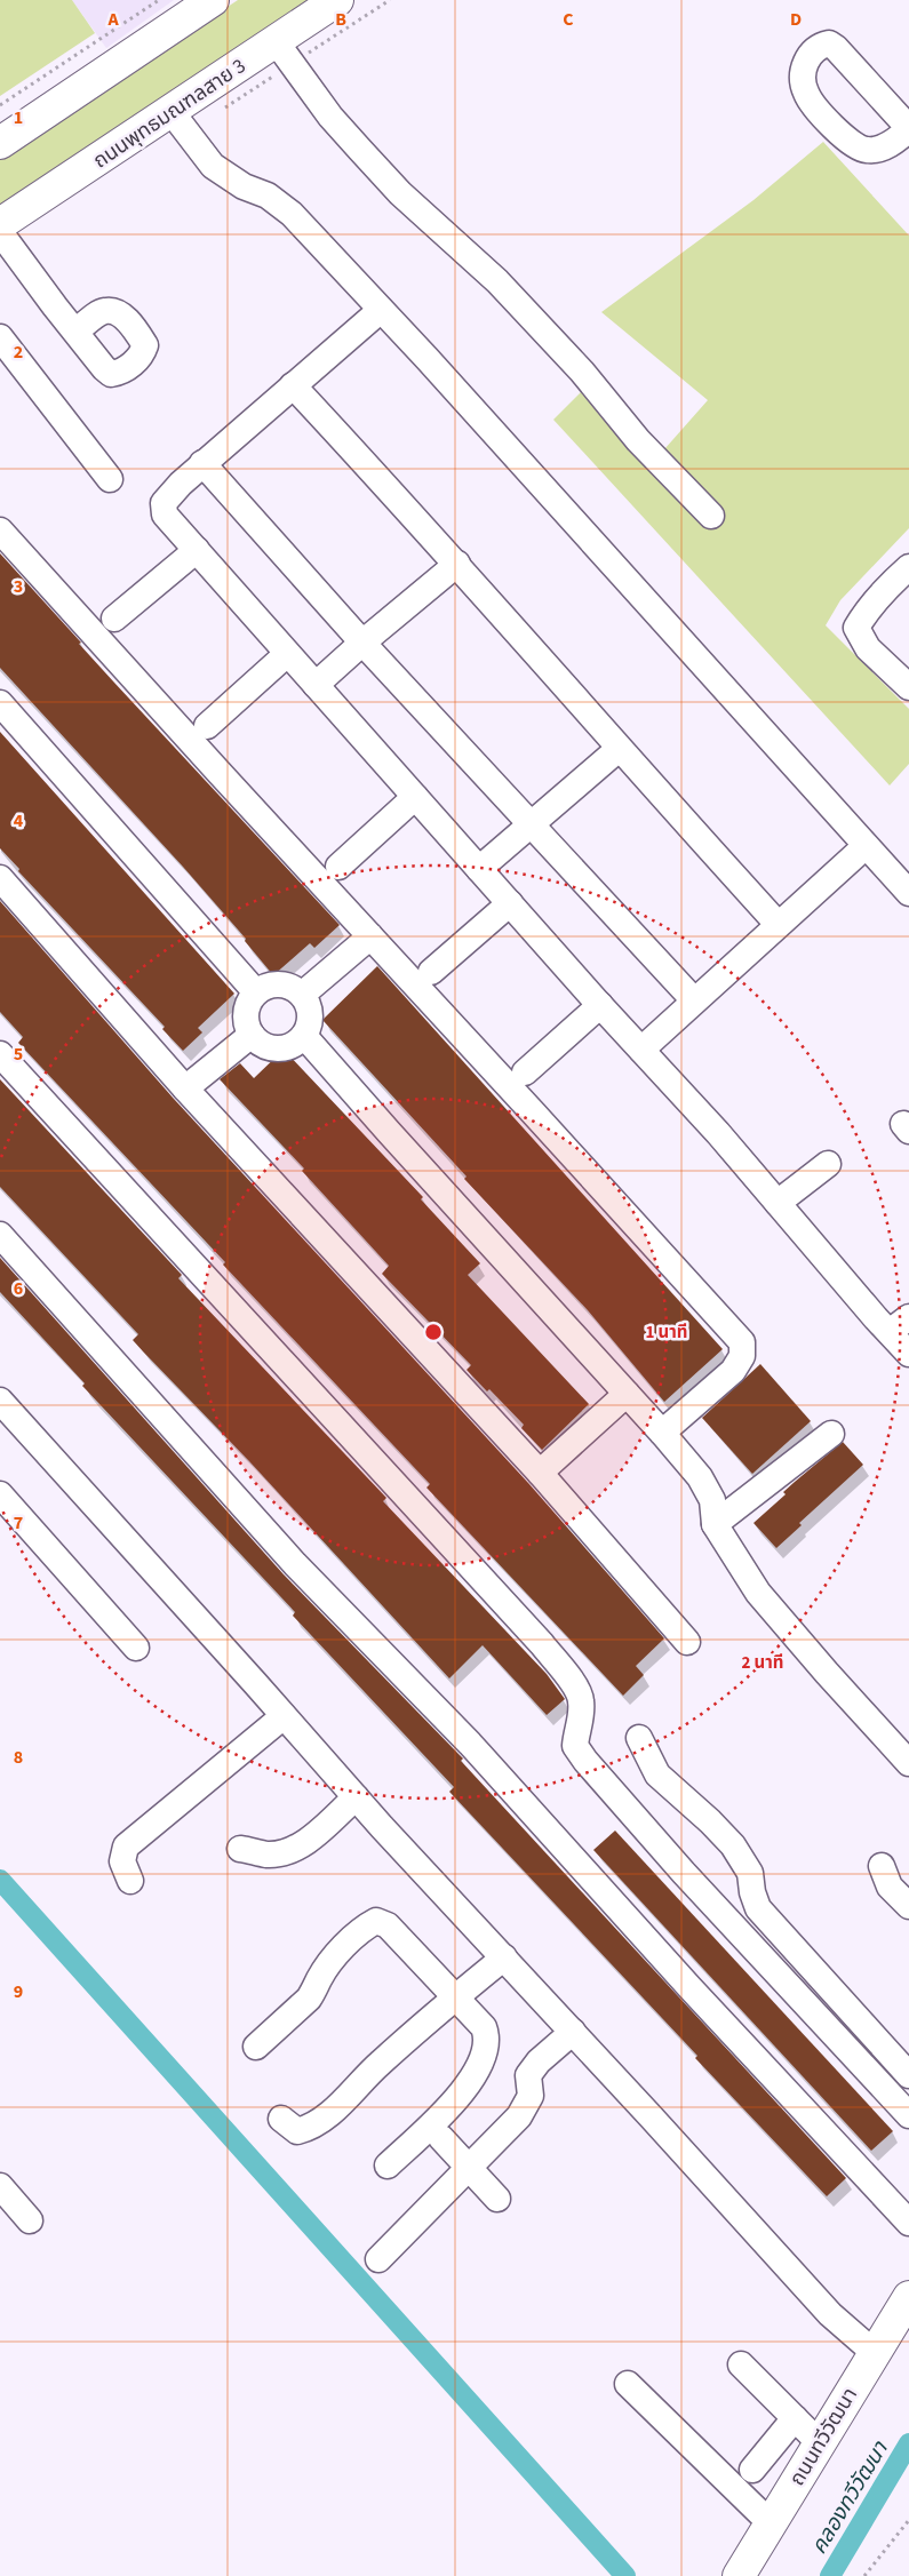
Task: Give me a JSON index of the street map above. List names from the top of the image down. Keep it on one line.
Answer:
{"streets":{"main road":["ถนนพุทธมณฑลสาย 3","ถนนทวีวัฒนา"]},"water":["คลองทวีวัฒนา"],"grid":{"columns":["A","B","C","D"],"rows":["1","2","3","4","5","6","7","8","9"]},"rings":["1 นาที","2 นาที"]}
